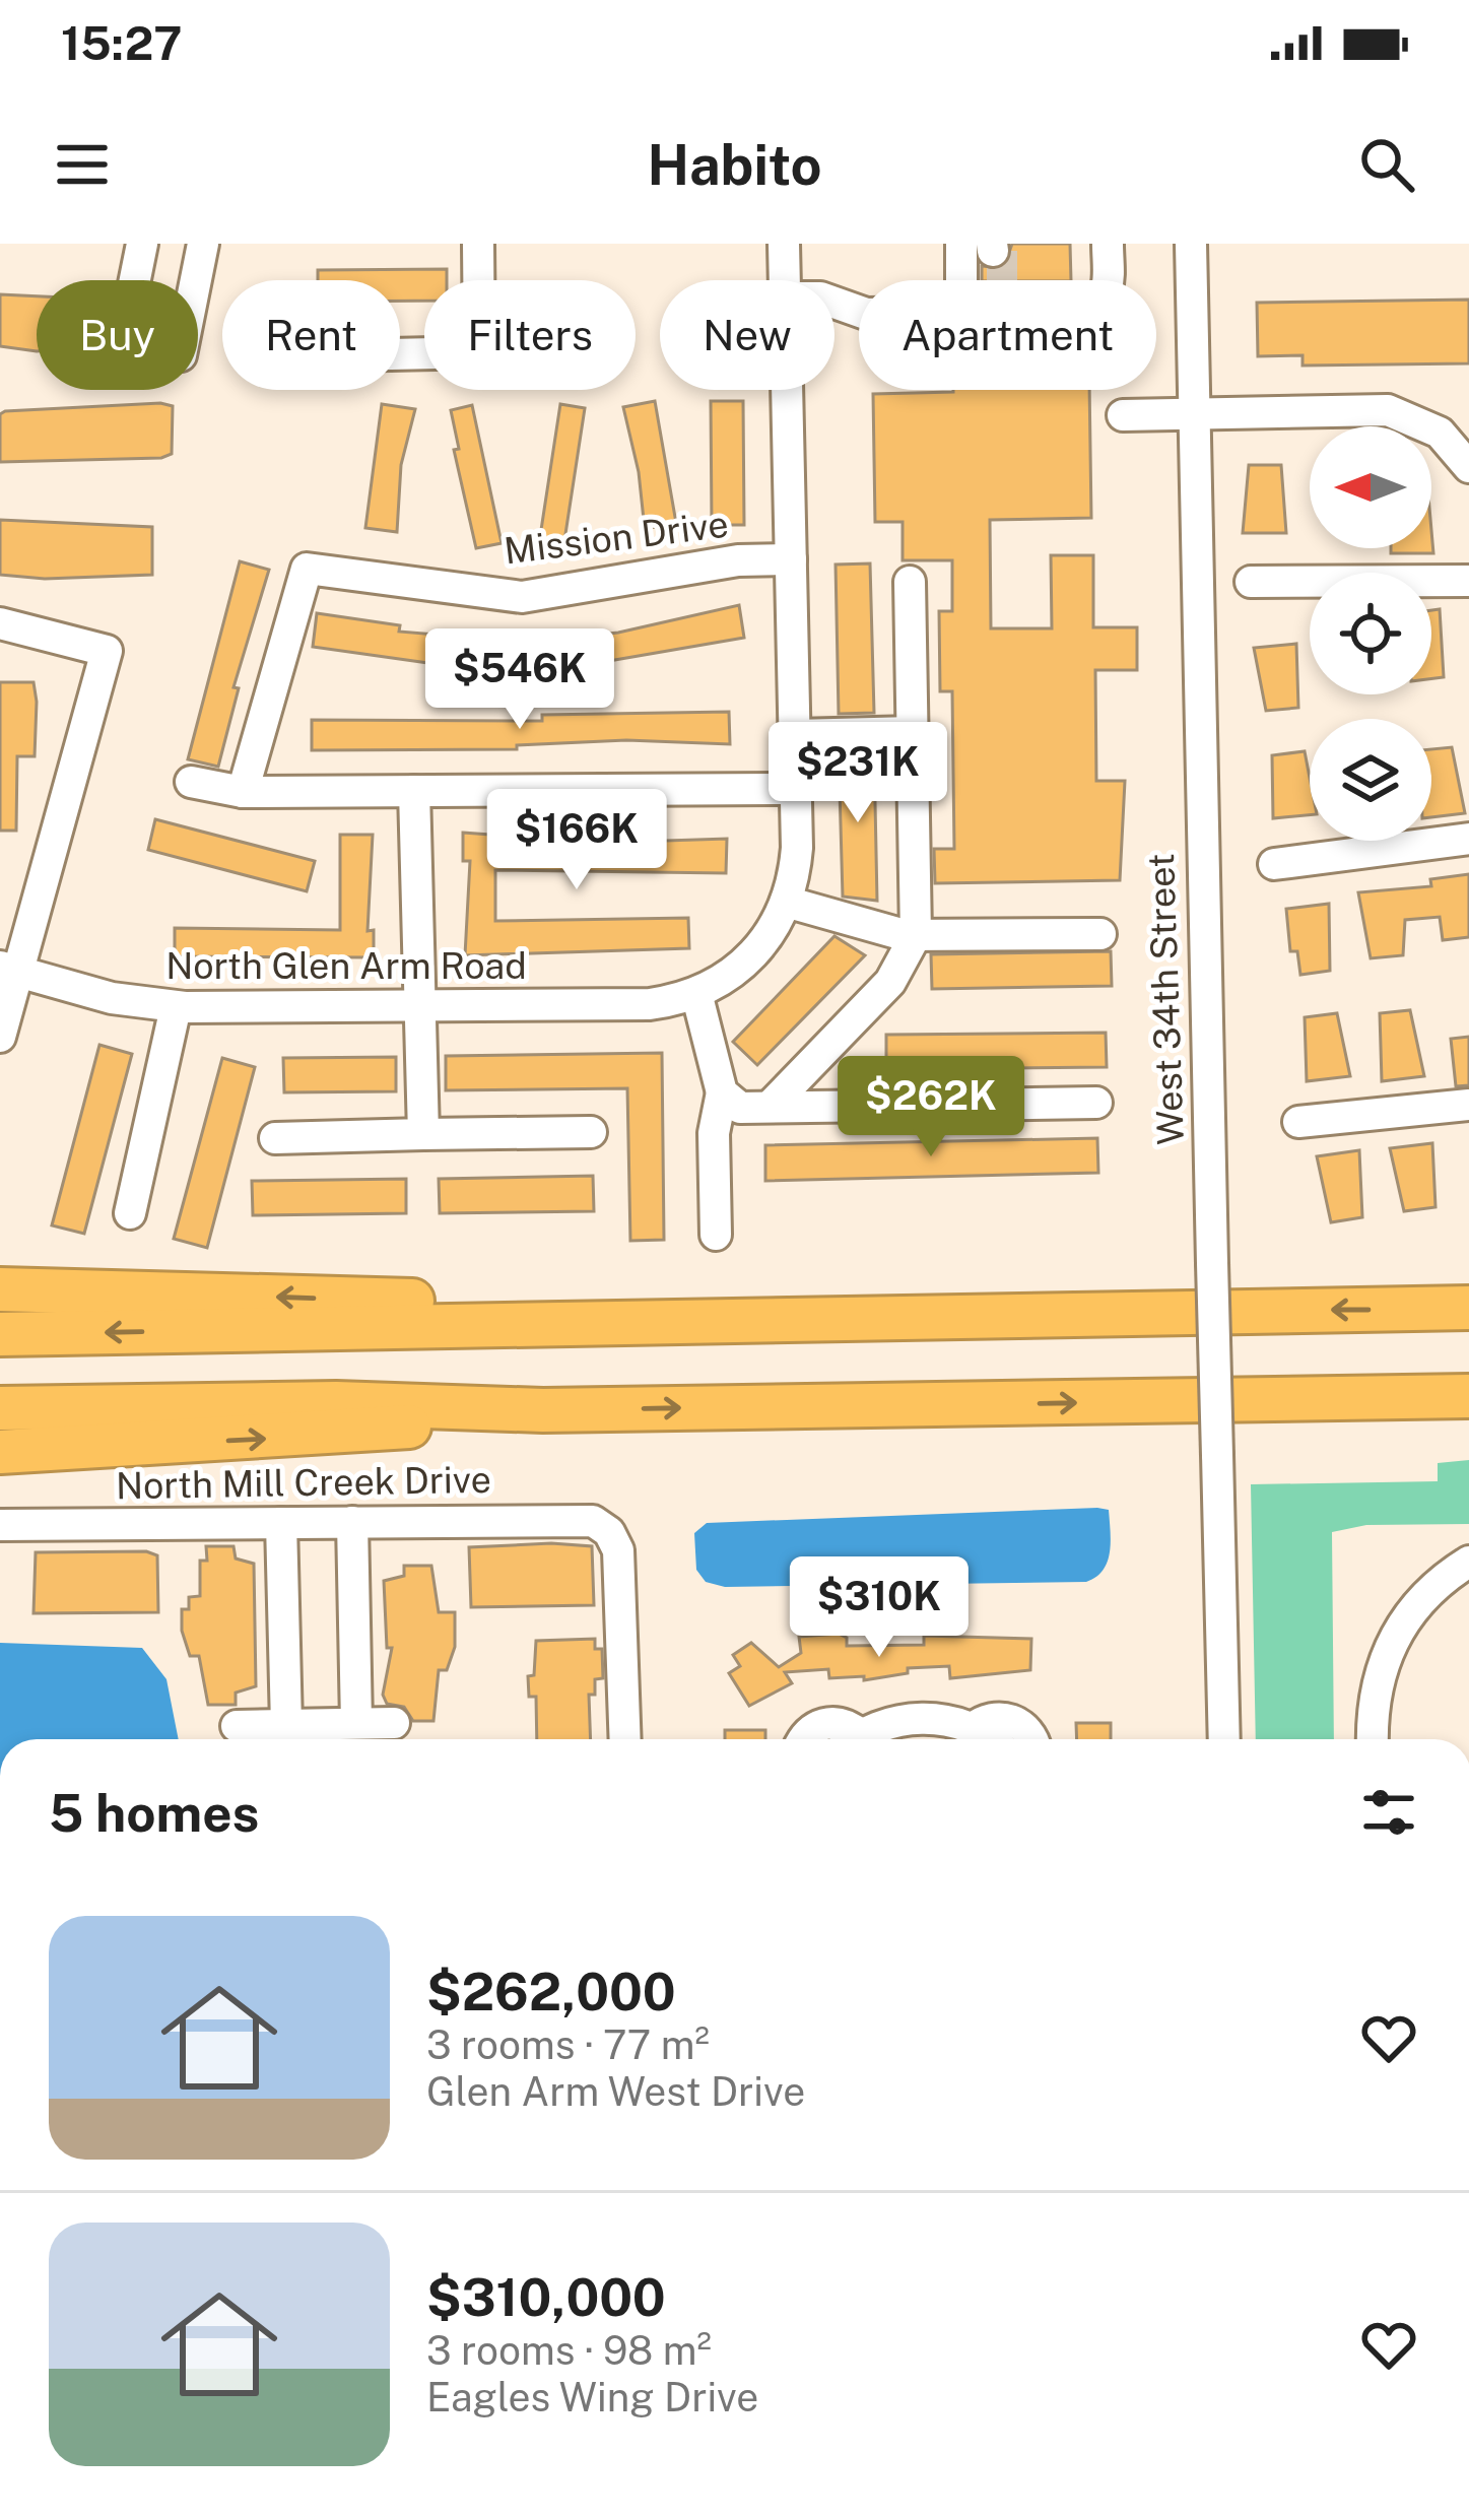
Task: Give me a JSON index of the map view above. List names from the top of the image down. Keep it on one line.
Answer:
{"streets":{"street":["Mission Drive","North Glen Arm Road","West 34th Street","North Mill Creek Drive"]},"north":"left","page":{"status":"15:27","header":"Habito","chip":["Buy","Rent","Filters","New","Apartment"],"price":["$546K","$231K","$166K","$262K","$310K"],"heading":"5 homes","list":[{"name":"$262,000","note":"3 rooms · 77 m² · Glen Arm West Drive"},{"name":"$310,000","note":"3 rooms · 98 m² · Eagles Wing Drive"}]}}
